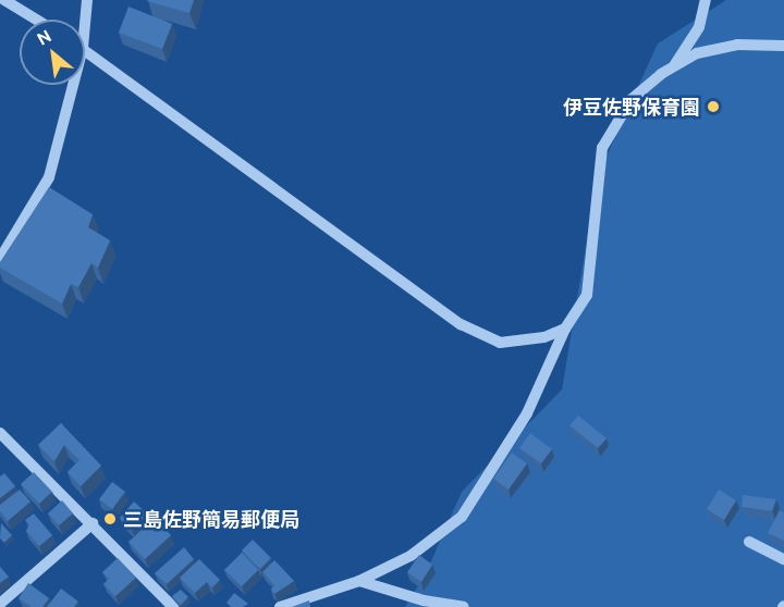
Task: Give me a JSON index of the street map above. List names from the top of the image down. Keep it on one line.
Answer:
{"places":["伊豆佐野保育園","三島佐野簡易郵便局"],"north":"top left"}
